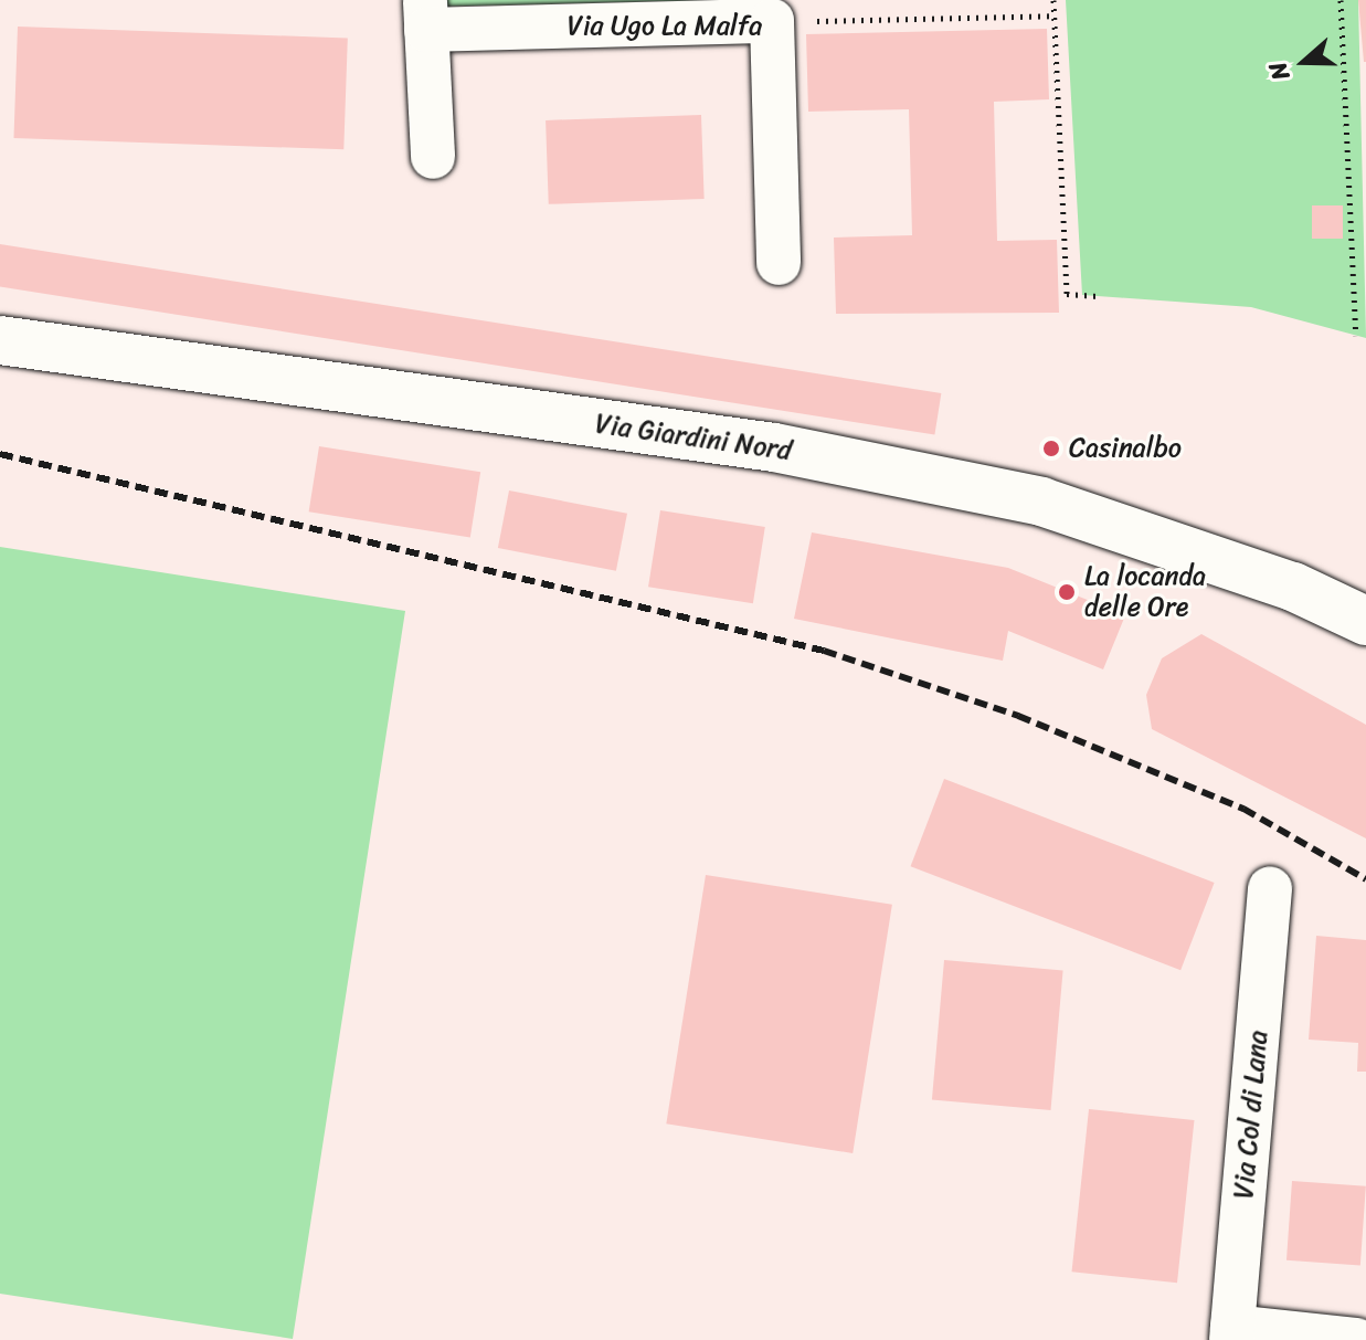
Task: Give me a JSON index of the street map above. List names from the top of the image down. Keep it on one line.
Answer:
{"streets":{"main road":["Via Giardini Nord"],"street":["Via Ugo La Malfa","Via Col di Lana"]},"places":["Casinalbo","La locanda delle Ore"],"north":"left"}
